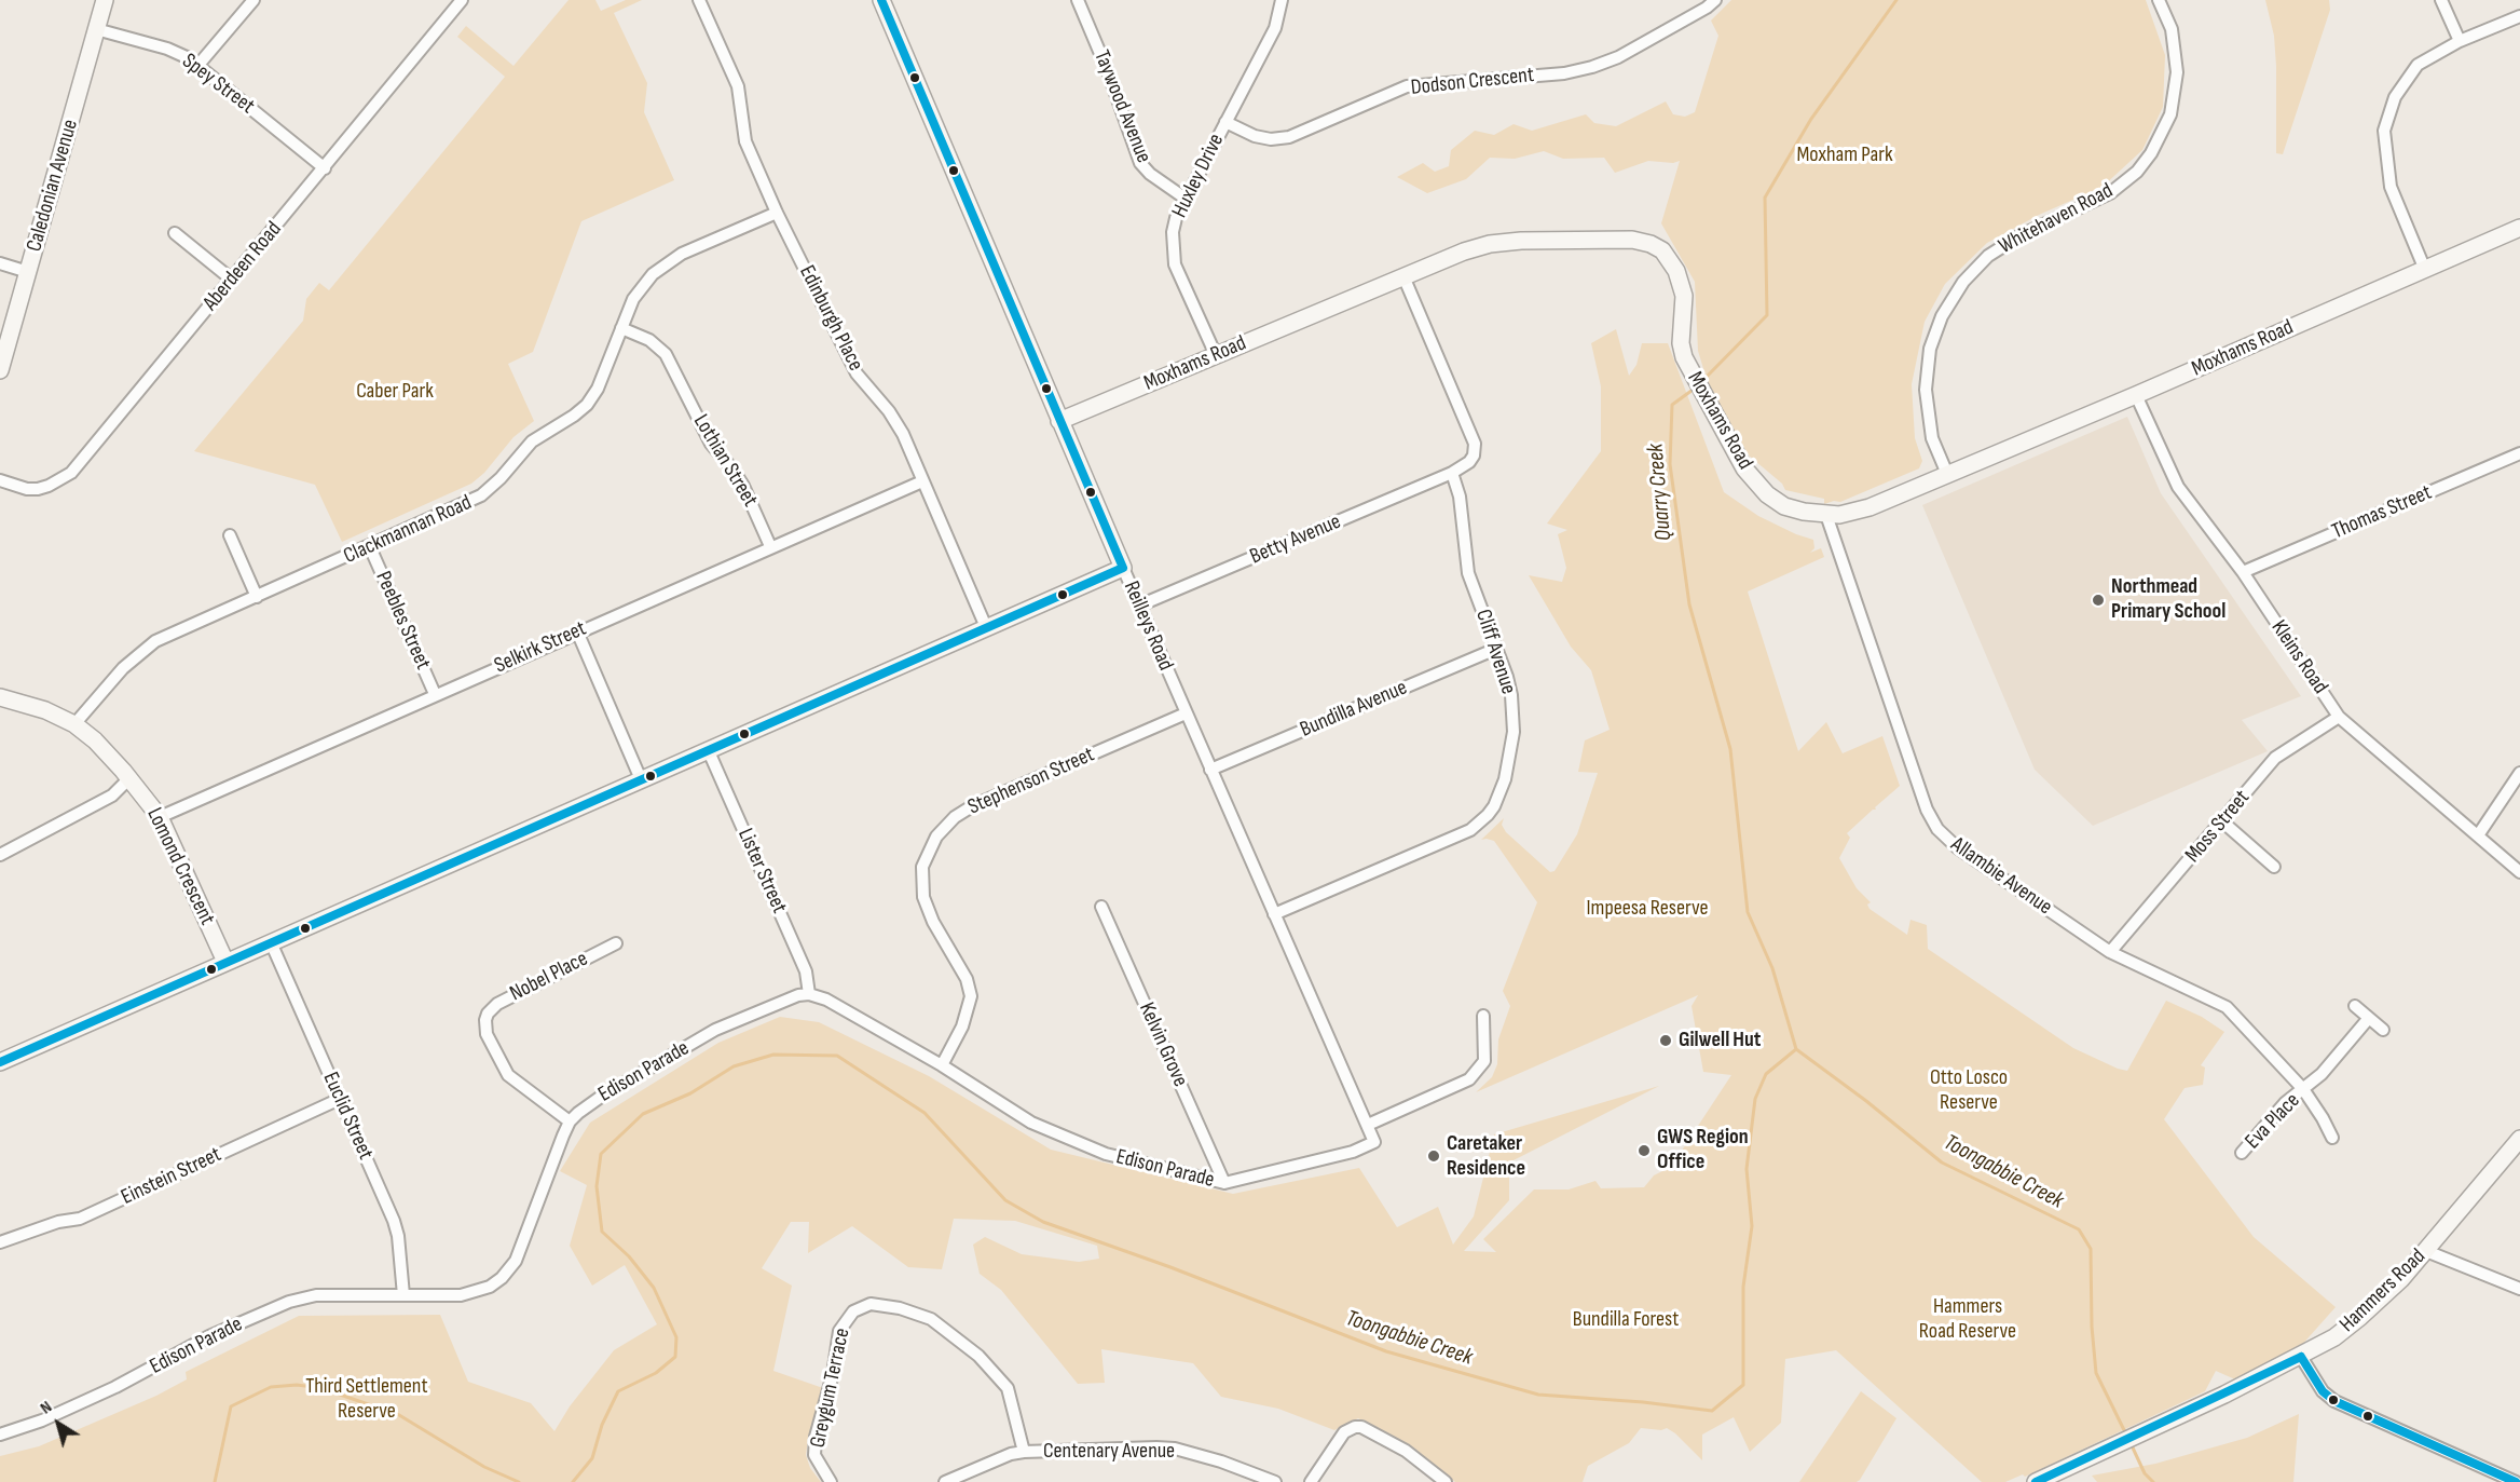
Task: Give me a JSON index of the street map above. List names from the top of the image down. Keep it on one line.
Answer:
{"streets":{"street":["Dodson Crescent","Spey Street","Taywood Avenue","Huxley Drive","Caledonian Avenue","Whitehaven Road","Aberdeen Road","Edinburgh Place","Moxhams Road","Lothian Street","Thomas Street","Clackmannan Road","Betty Avenue","Peebles Street","Reilleys Road","Selkirk Street","Cliff Avenue","Kleins Road","Bundilla Avenue","Stephenson Street","Moss Street","Lomond Crescent","Lister Street","Allambie Avenue","Nobel Place","Kelvin Grove","Edison Parade","Euclid Street","Eva Place","Einstein Street","Hammers Road","Greygum Terrace","Centenary Avenue"]},"crossings":[["Dodson Crescent","Huxley Drive"],["Spey Street","Caledonian Avenue"],["Spey Street","Aberdeen Road"],["Taywood Avenue","Huxley Drive"],["Huxley Drive","Moxhams Road"],["Whitehaven Road","Moxhams Road"],["Edinburgh Place","Clackmannan Road"],["Edinburgh Place","Selkirk Street"],["Moxhams Road","Reilleys Road"],["Moxhams Road","Kleins Road"],["Moxhams Road","Allambie Avenue"],["Lothian Street","Clackmannan Road"],["Lothian Street","Selkirk Street"],["Thomas Street","Kleins Road"],["Clackmannan Road","Peebles Street"],["Clackmannan Road","Lomond Crescent"],["Betty Avenue","Reilleys Road"],["Betty Avenue","Cliff Avenue"],["Peebles Street","Selkirk Street"],["Reilleys Road","Cliff Avenue"],["Reilleys Road","Bundilla Avenue"],["Reilleys Road","Stephenson Street"],["Reilleys Road","Edison Parade"],["Selkirk Street","Lomond Crescent"],["Cliff Avenue","Bundilla Avenue"],["Kleins Road","Moss Street"],["Stephenson Street","Edison Parade"],["Moss Street","Allambie Avenue"],["Lister Street","Edison Parade"],["Allambie Avenue","Eva Place"],["Nobel Place","Edison Parade"],["Kelvin Grove","Edison Parade"],["Edison Parade","Euclid Street"],["Euclid Street","Einstein Street"],["Greygum Terrace","Centenary Avenue"]],"water":["Quarry Creek","Toongabbie Creek"],"parks":["Moxham Park","Caber Park","Impeesa Reserve","Otto Losco Reserve","Hammers Road Reserve","Bundilla Forest","Third Settlement Reserve"],"places":["Northmead Primary School","Gilwell Hut","GWS Region Office","Caretaker Residence"],"north":"top left"}
